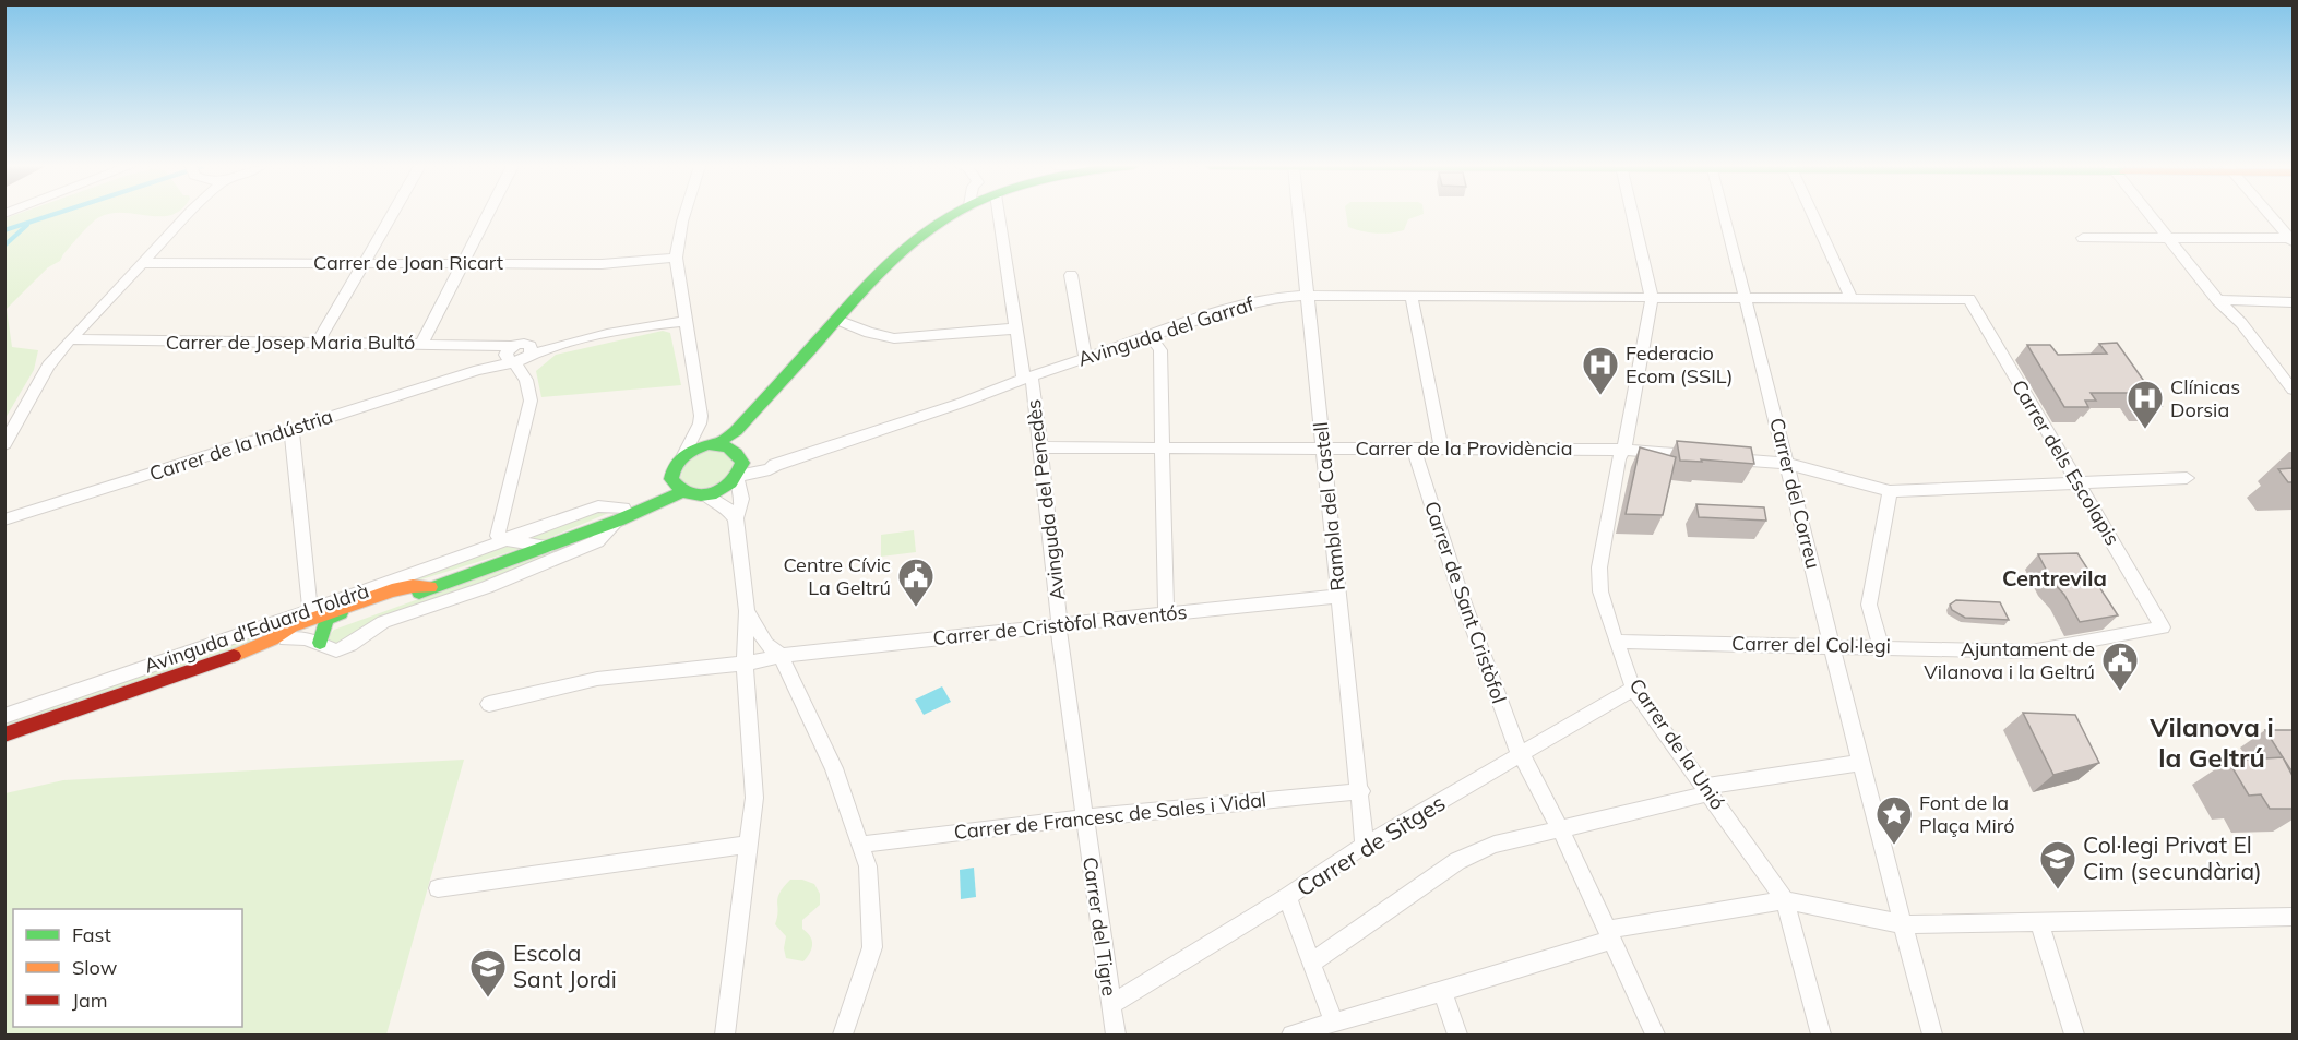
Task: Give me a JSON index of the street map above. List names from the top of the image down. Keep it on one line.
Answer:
{"streets":{"street":["Carrer de Joan Ricart","Avinguda del Garraf","Carrer de Josep Maria Bultó","Carrer de la Indústria","Carrer de la Providència","Carrer dels Escolapis","Carrer del Correu","Avinguda del Penedès","Rambla del Castell","Carrer de Sant Cristòfol","Carrer de Cristòfol Raventós","Avinguda d'Eduard Toldrà","Carrer del Col·legi","Carrer de la Unió","Carrer de Francesc de Sales i Vidal","Carrer de Sitges","Carrer del Tigre"]},"crossings":[["Avinguda del Garraf","Carrer dels Escolapis"],["Avinguda del Garraf","Carrer del Correu"],["Avinguda del Garraf","Avinguda del Penedès"],["Avinguda del Garraf","Rambla del Castell"],["Avinguda del Garraf","Avinguda d'Eduard Toldrà"],["Avinguda del Garraf","Carrer de la Unió"],["Carrer de Josep Maria Bultó","Carrer de la Indústria"],["Carrer de la Providència","Carrer dels Escolapis"],["Carrer de la Providència","Carrer del Correu"],["Carrer de la Providència","Avinguda del Penedès"],["Carrer de la Providència","Rambla del Castell"],["Carrer de la Providència","Carrer de Sant Cristòfol"],["Carrer de la Providència","Carrer de la Unió"],["Carrer dels Escolapis","Carrer del Col·legi"],["Carrer del Correu","Carrer del Col·legi"],["Avinguda del Penedès","Carrer de Cristòfol Raventós"],["Avinguda del Penedès","Carrer del Tigre"],["Rambla del Castell","Carrer de Cristòfol Raventós"],["Rambla del Castell","Carrer de Francesc de Sales i Vidal"],["Rambla del Castell","Carrer de Sitges"],["Carrer de Sant Cristòfol","Carrer de Sitges"],["Carrer de Cristòfol Raventós","Carrer del Tigre"],["Carrer del Col·legi","Carrer de la Unió"],["Carrer de la Unió","Carrer de Sitges"],["Carrer de Francesc de Sales i Vidal","Carrer del Tigre"],["Carrer de Sitges","Carrer del Tigre"]],"districts":["Centrevila","Vilanova i la Geltrú"],"places":{"hospital":["Federacio Ecom (SSIL)","Clínicas Dorsia"],"public building":["Centre Cívic La Geltrú","Ajuntament de Vilanova i la Geltrú"],"place":["Font de la Plaça Miró"],"school or university":["Col·legi Privat El Cim (secundària)","Escola Sant Jordi"]},"legend":["Fast","Slow","Jam"]}
